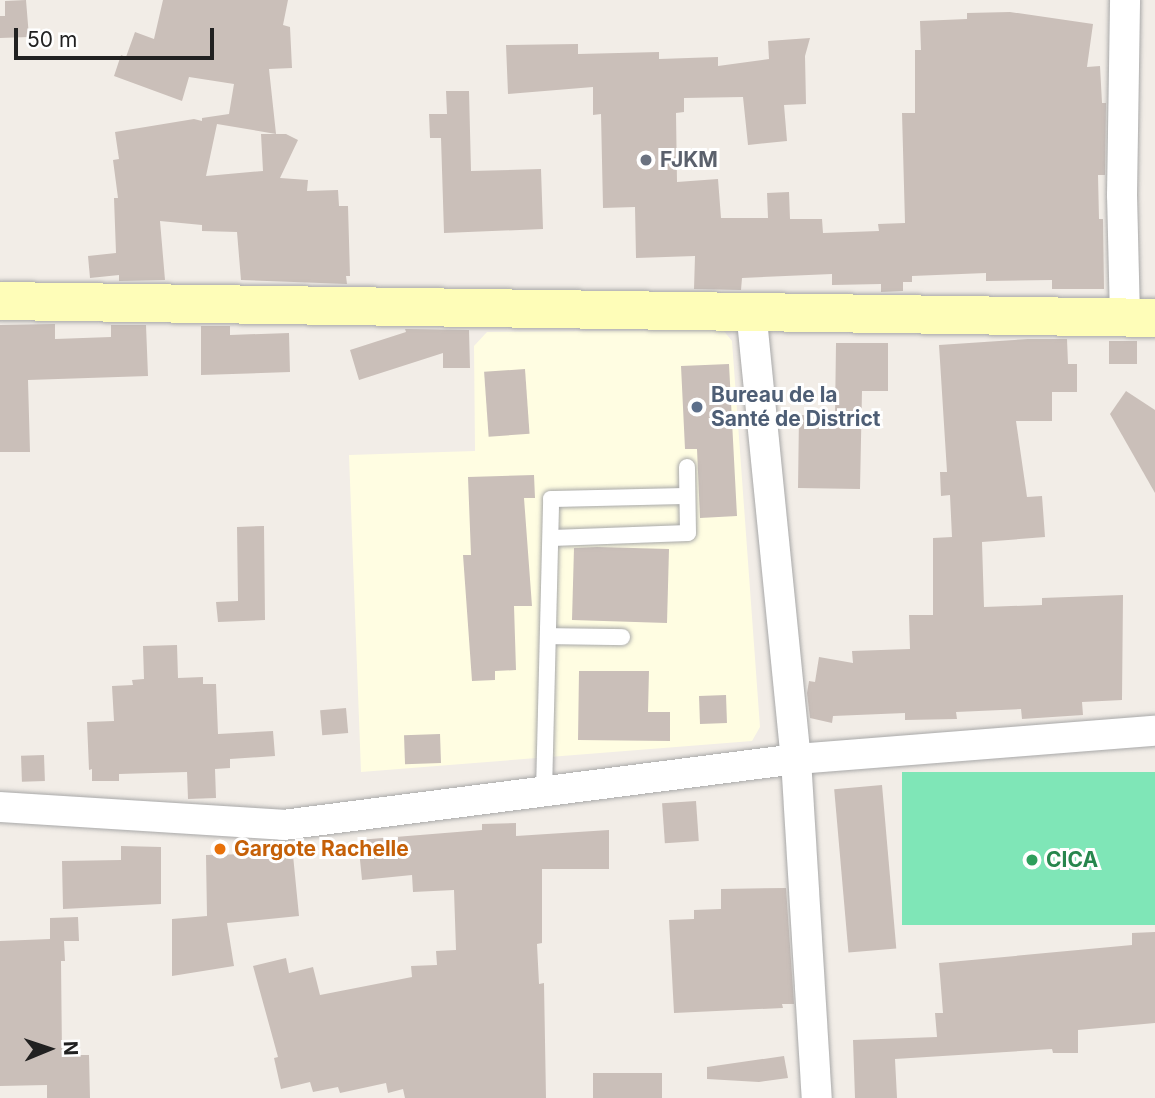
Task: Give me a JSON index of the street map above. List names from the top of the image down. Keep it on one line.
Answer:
{"places":["FJKM","Bureau de la Santé de District","Gargote Rachelle","CICA"],"scale_bar":"50 m","north":"right"}
